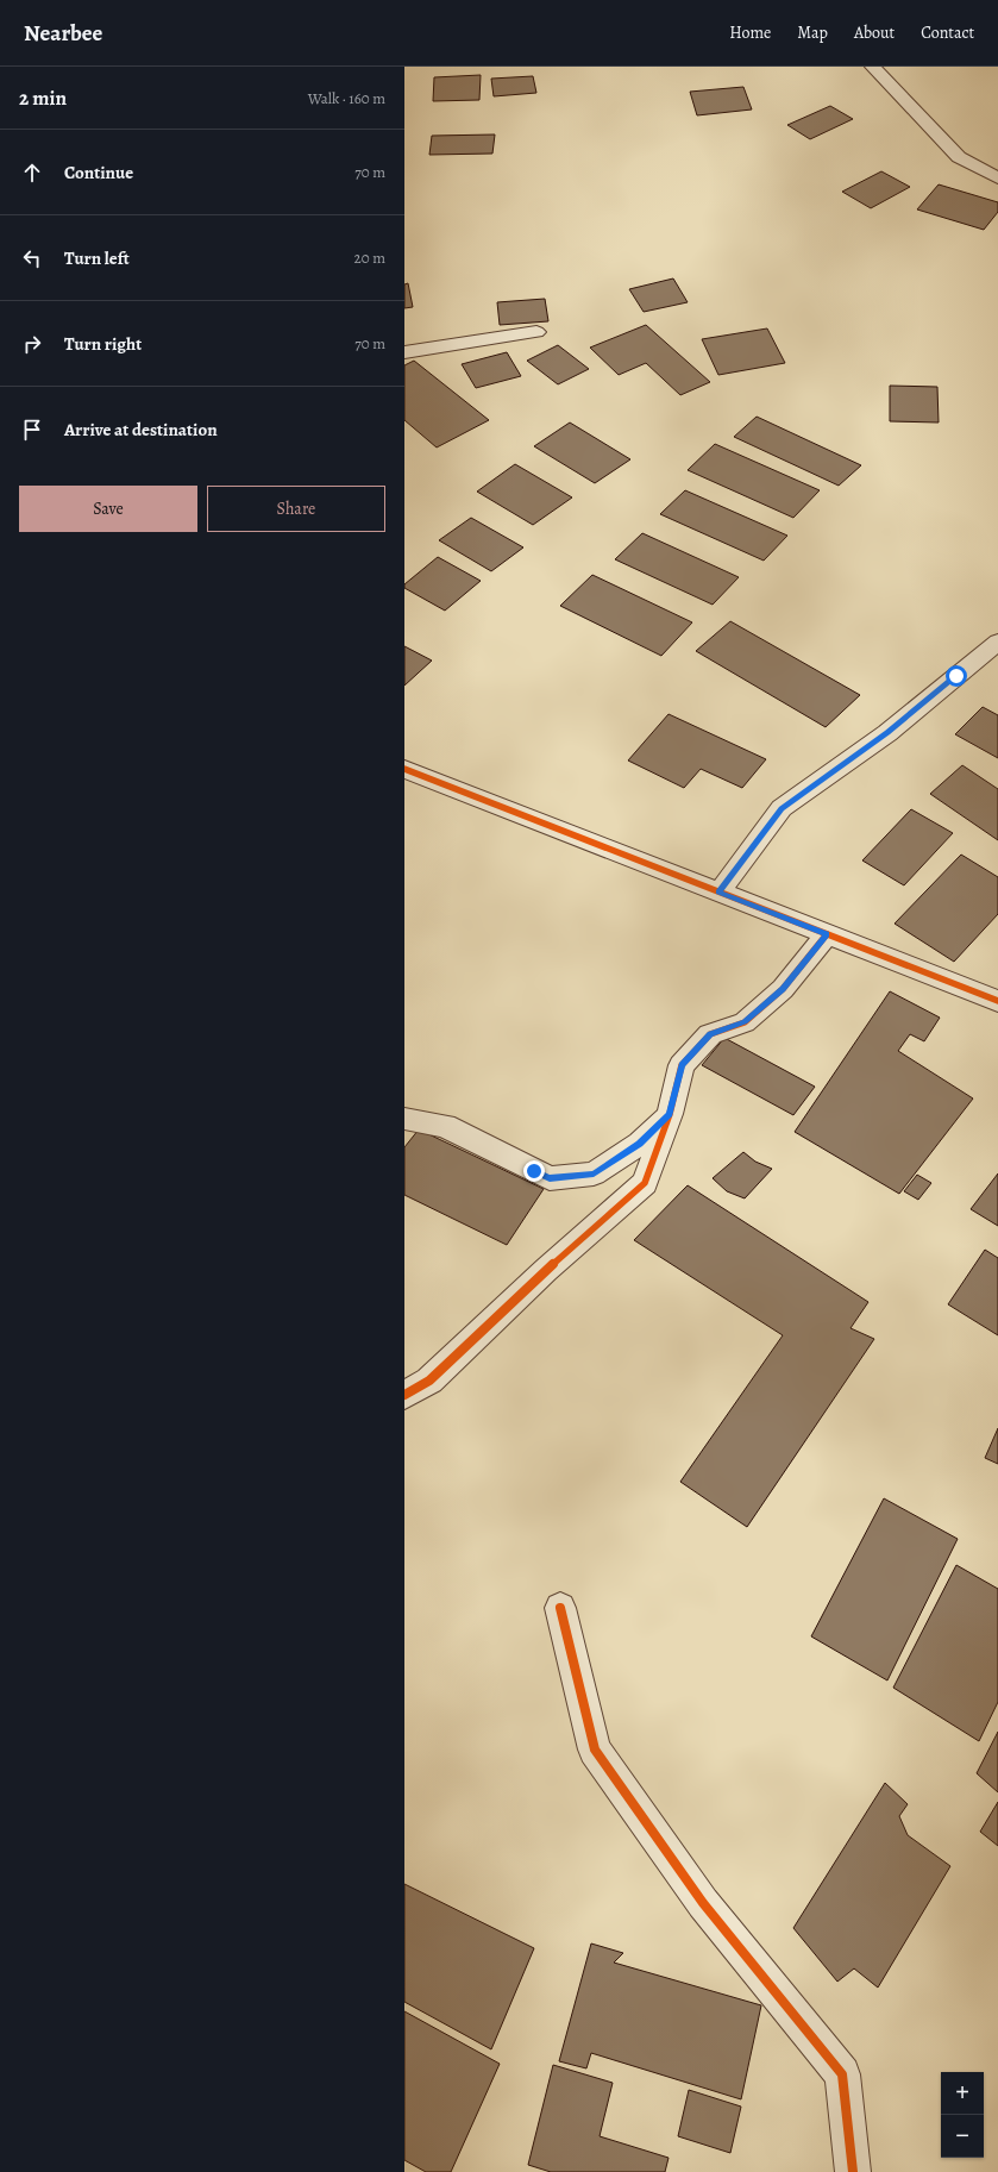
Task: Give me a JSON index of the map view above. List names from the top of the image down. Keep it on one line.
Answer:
{"page":{"header":"Nearbee","nav":["Home","Map","About","Contact"],"heading":["2 min","Walk · 160 m"],"list":[["Continue","70 m"],["Turn left","20 m"],["Turn right","70 m"],"Arrive at destination"],"buttons":["Save","Share"],"map_buttons":["+","−"]}}
